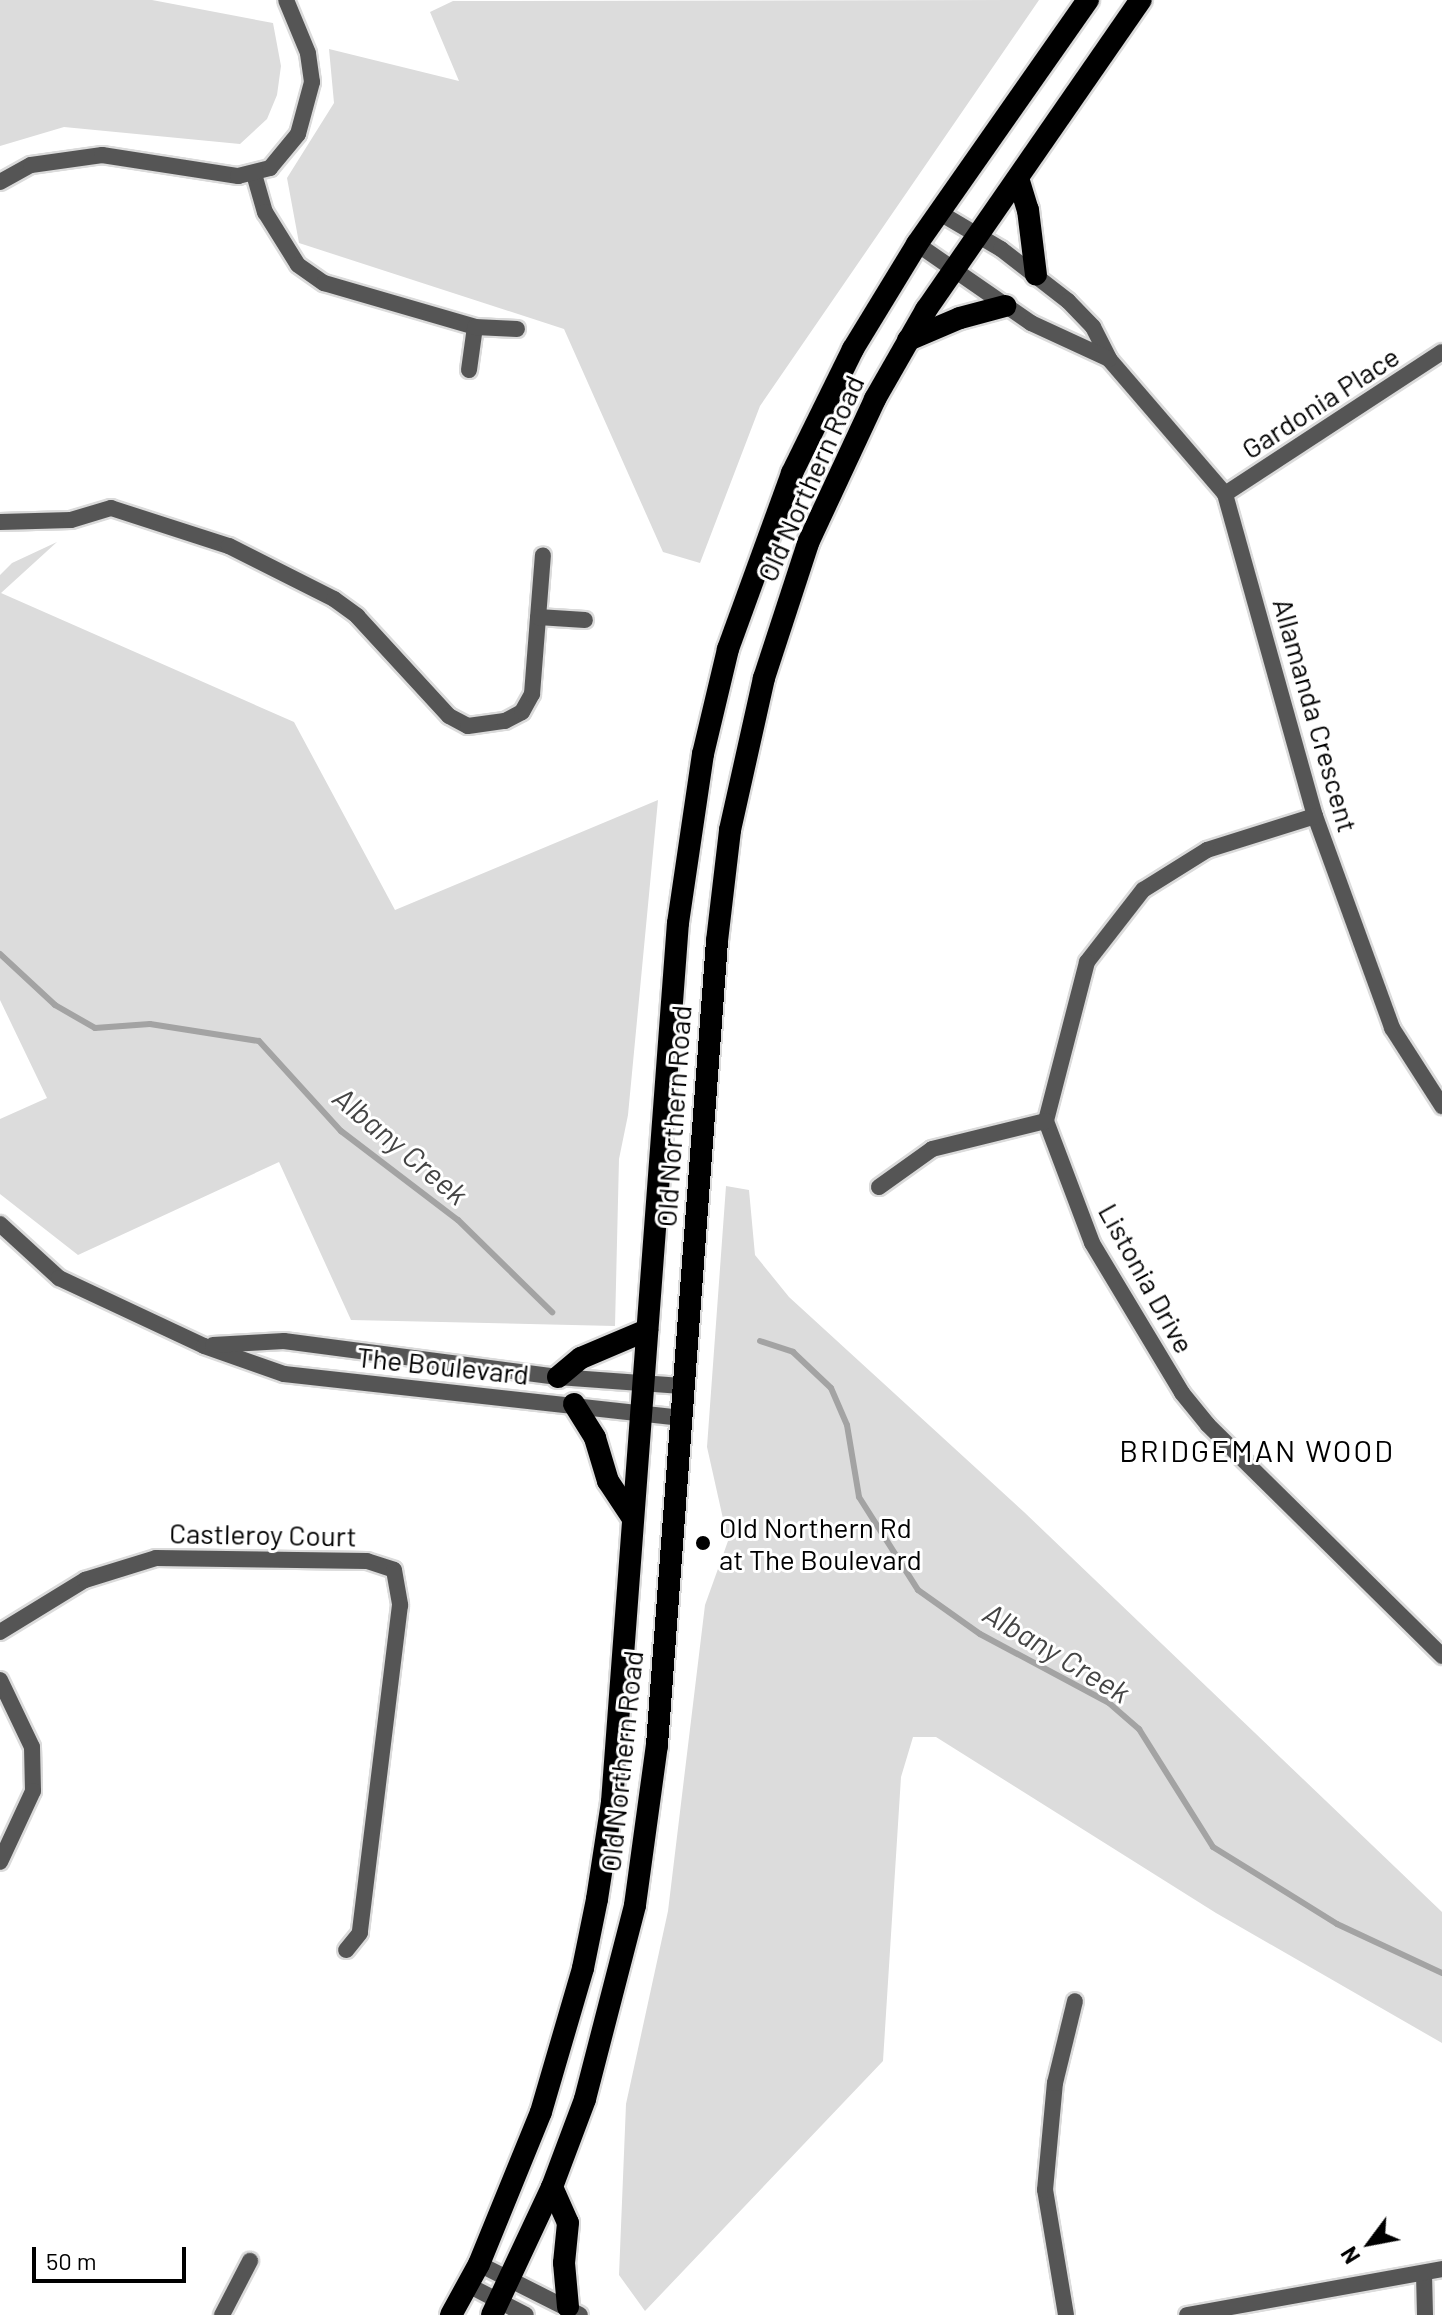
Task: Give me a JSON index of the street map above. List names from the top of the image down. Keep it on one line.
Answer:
{"streets":{"highway":["Old Northern Road"],"street":["Gardonia Place","Allamanda Crescent","Listonia Drive","The Boulevard","Castleroy Court"]},"crossings":[["Gardonia Place","Allamanda Crescent"],["Old Northern Road","Allamanda Crescent"],["Old Northern Road","The Boulevard"]],"districts":["BRIDGEMAN WOOD"],"water":["Albany Creek"],"places":["Old Northern Rd at The Boulevard"],"scale_bar":"50 m","north":"bottom left"}
